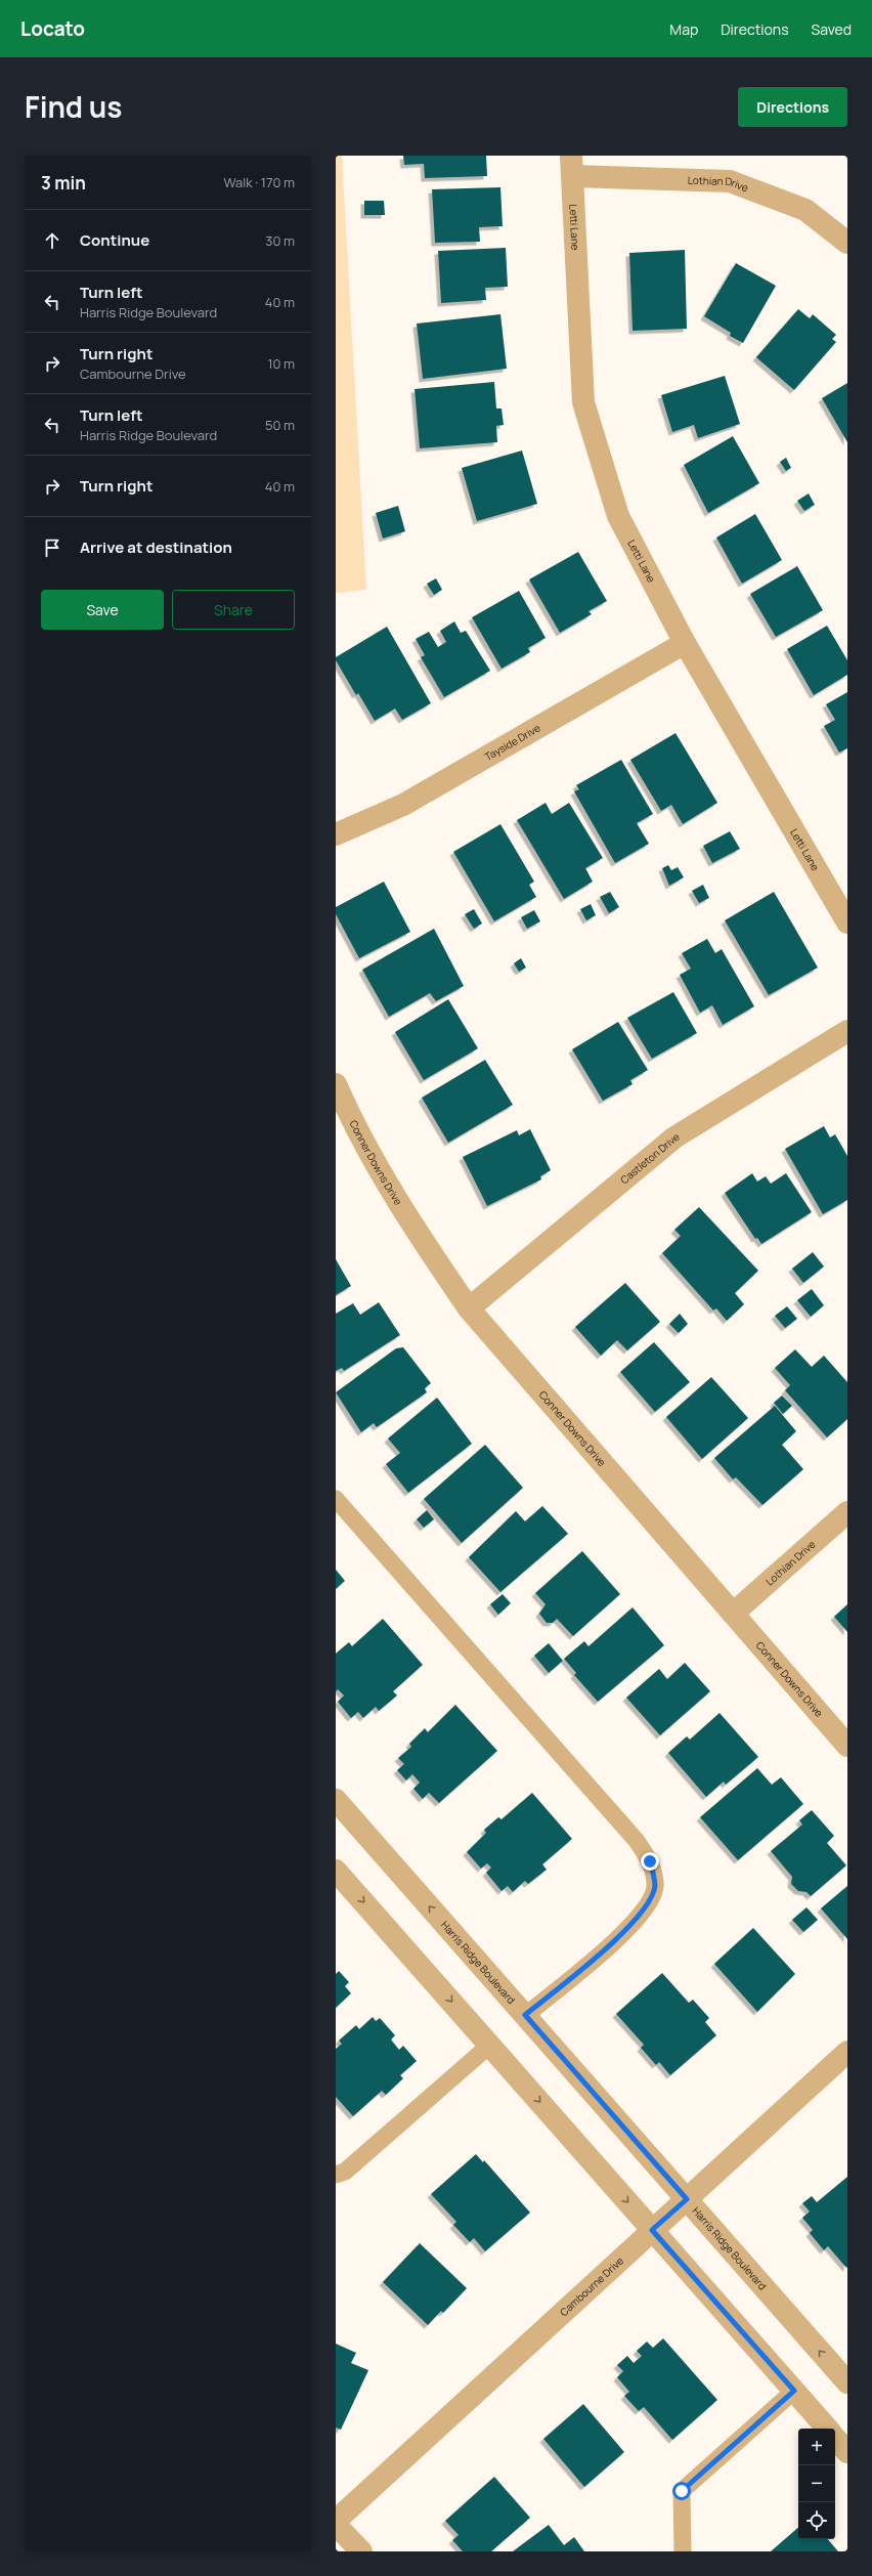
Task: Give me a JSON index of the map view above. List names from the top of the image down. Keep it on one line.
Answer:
{"streets":{"street":["Lothian Drive","Letti Lane","Tayside Drive","Castleton Drive","Conner Downs Drive","Harris Ridge Boulevard","Cambourne Drive"]},"crossings":[["Lothian Drive","Letti Lane"],["Lothian Drive","Conner Downs Drive"],["Letti Lane","Tayside Drive"],["Castleton Drive","Conner Downs Drive"],["Harris Ridge Boulevard","Cambourne Drive"]],"page":{"header":"Locato","nav":["Map","Directions","Saved"],"title":"Find us","buttons":["Directions",["Save","Share"]],"heading":["3 min","Walk · 170 m"],"list":[["Continue","30 m"],["Turn left","Harris Ridge Boulevard","40 m"],["Turn right","Cambourne Drive","10 m"],["Turn left","Harris Ridge Boulevard","50 m"],["Turn right","40 m"],"Arrive at destination"],"map_buttons":["+","−"]}}
